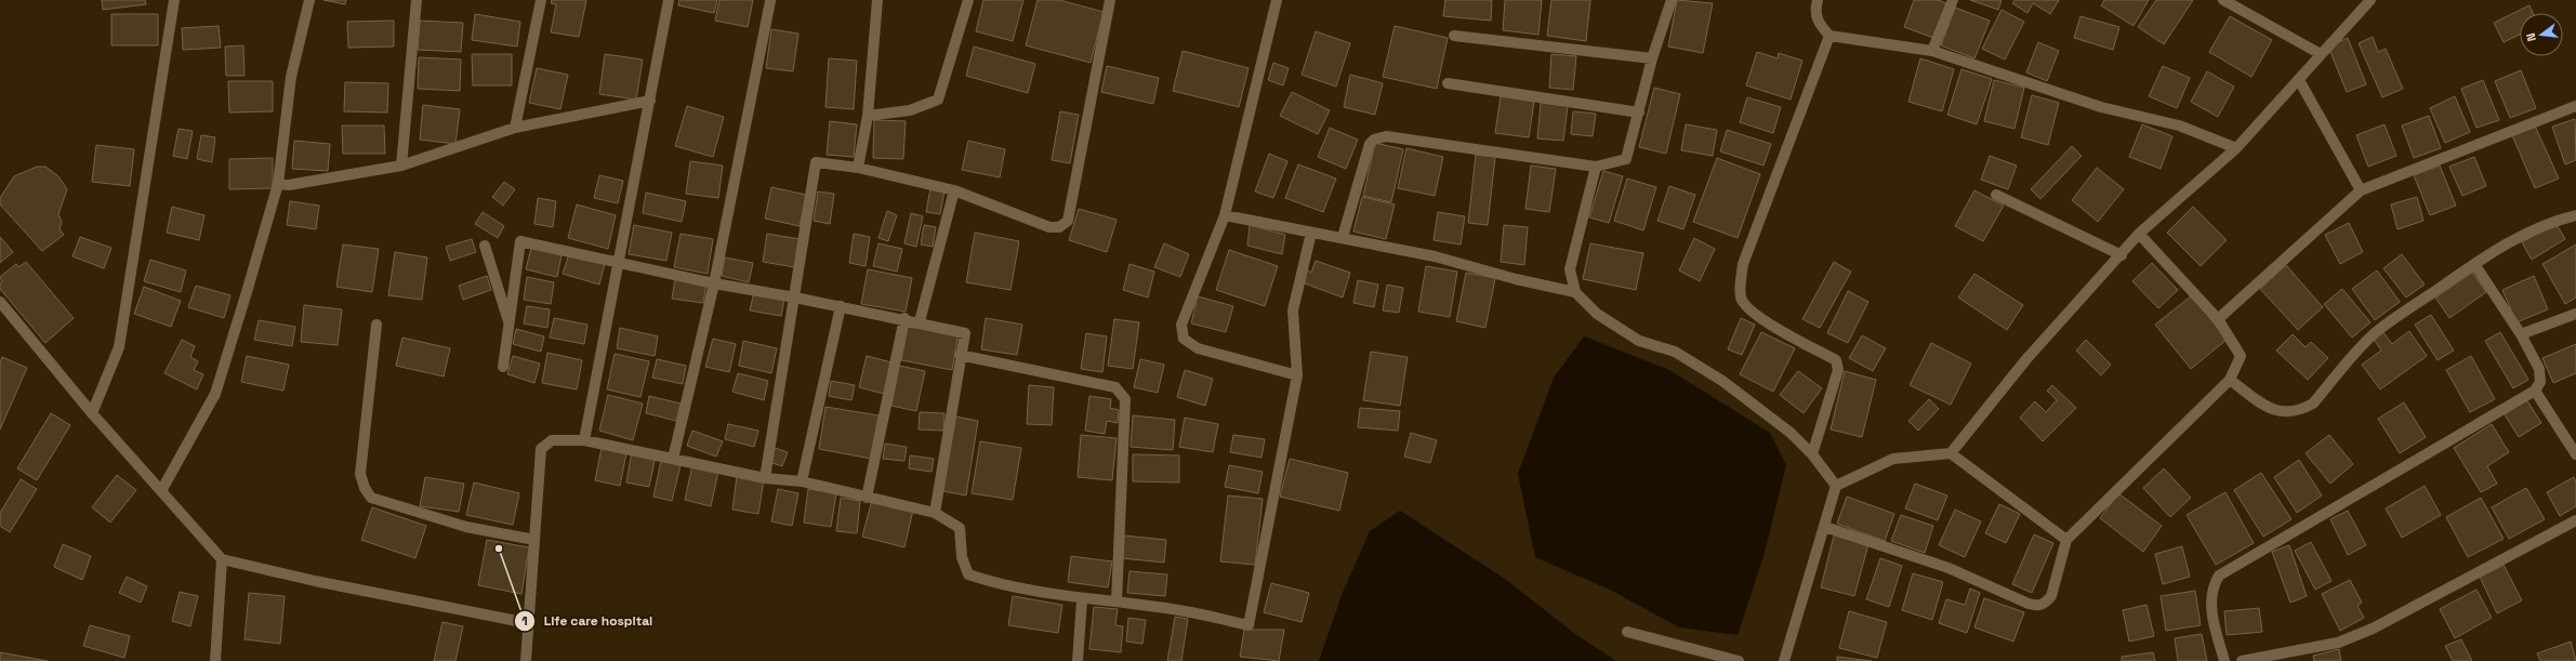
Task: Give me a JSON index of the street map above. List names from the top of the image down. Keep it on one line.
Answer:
{"places":["Life care hospital"],"north":"left"}
